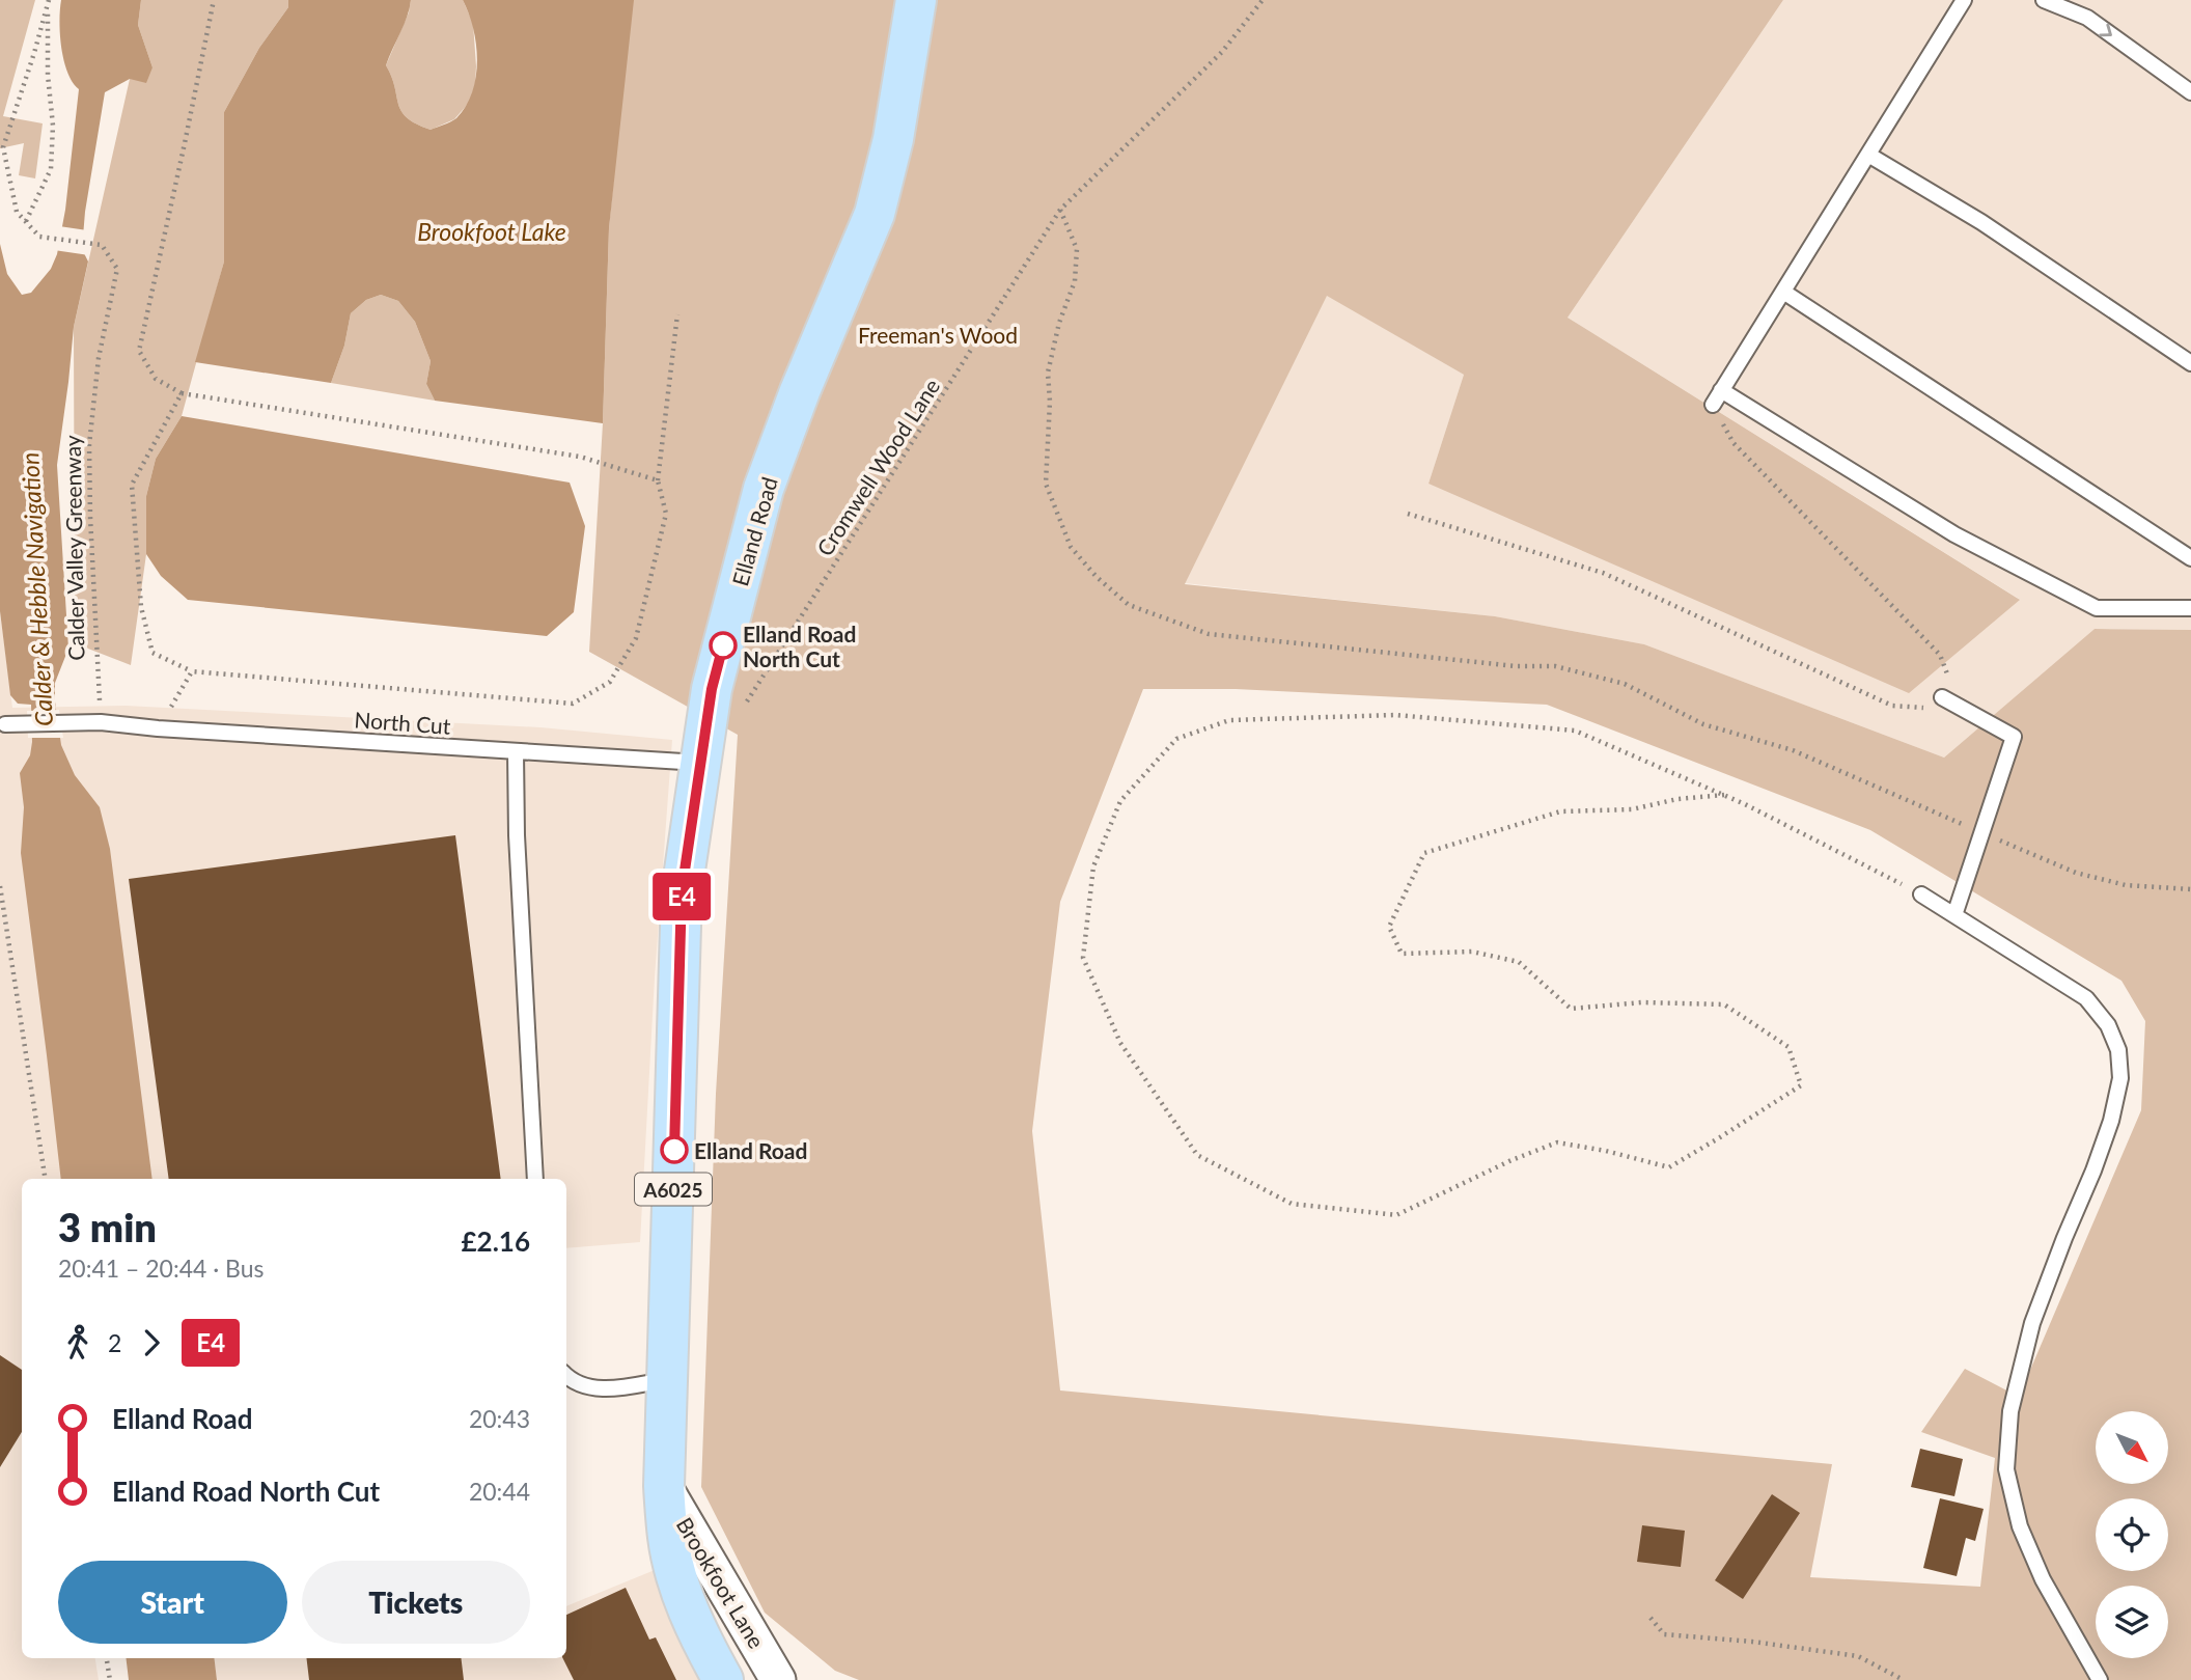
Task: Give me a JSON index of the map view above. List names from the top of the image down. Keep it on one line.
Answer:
{"streets":{"main road":["Elland Road","A6025"],"street":["Brookfoot Lane"],"lane":["North Cut"],"path":["Cromwell Wood Lane","Calder Valley Greenway"]},"crossings":[["Elland Road","North Cut"],["Elland Road","Brookfoot Lane"],["Calder Valley Greenway","North Cut"]],"water":["Brookfoot Lake","Calder & Hebble Navigation"],"parks":["Freeman's Wood"],"places":["Elland Road North Cut","Elland Road"],"lines":["bus line E4"],"north":"bottom right","page":{"on_map":"E4","heading":["3 min","20:41 – 20:44 · Bus","£2.16"],"legs":["2","E4"],"list":[{"name":"Elland Road","value":"20:43"},{"name":"Elland Road North Cut","value":"20:44"}],"buttons":["Start","Tickets"]}}
